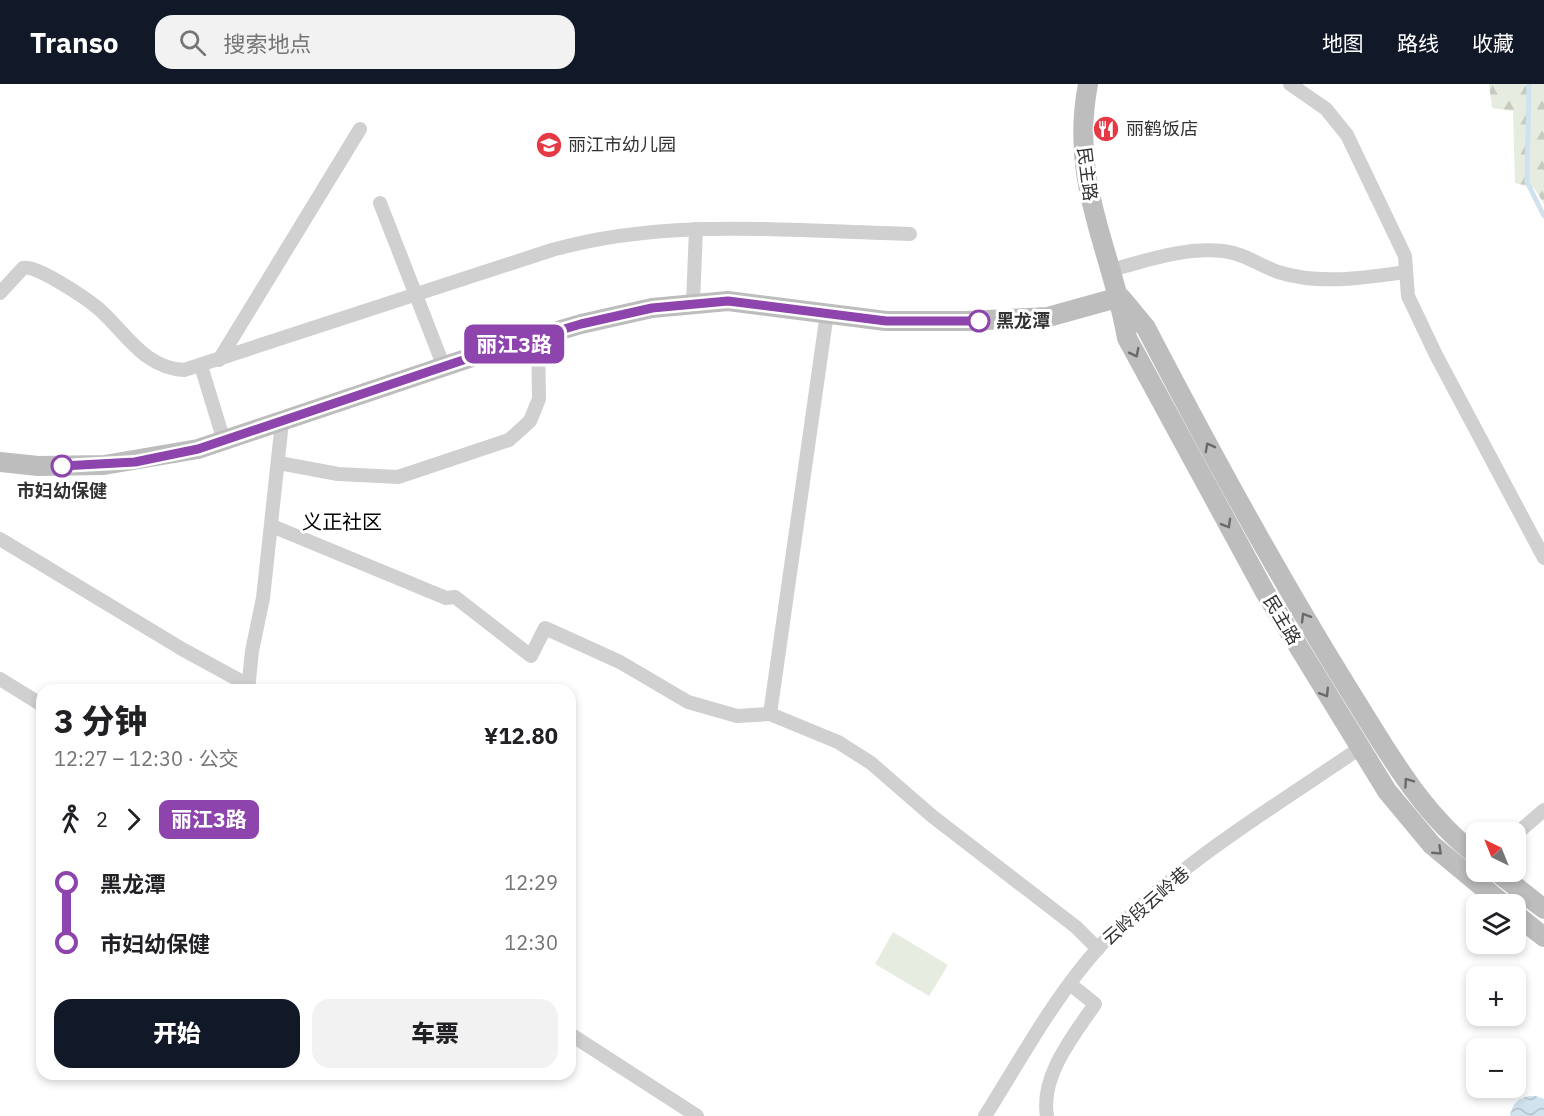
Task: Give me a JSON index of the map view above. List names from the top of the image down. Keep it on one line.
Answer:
{"streets":{"main road":["民主路"],"street":["云岭段云岭巷"]},"crossings":[["民主路","云岭段云岭巷"]],"districts":["义正社区"],"places":{"restaurant":["丽鹤饭店"],"school or university":["丽江市幼儿园"],"other":["黑龙潭","市妇幼保健"]},"lines":["bus line 丽江3路"],"north":"top left","page":{"header":"Transo","search":"搜索地点","nav":["地图","路线","收藏"],"on_map":"丽江3路","heading":["3 分钟","12:27 – 12:30 · 公交","¥12.80"],"legs":["2","丽江3路"],"map_buttons":["+","−"],"list":[{"name":"黑龙潭","value":"12:29"},{"name":"市妇幼保健","value":"12:30"}],"buttons":["开始","车票"]}}
